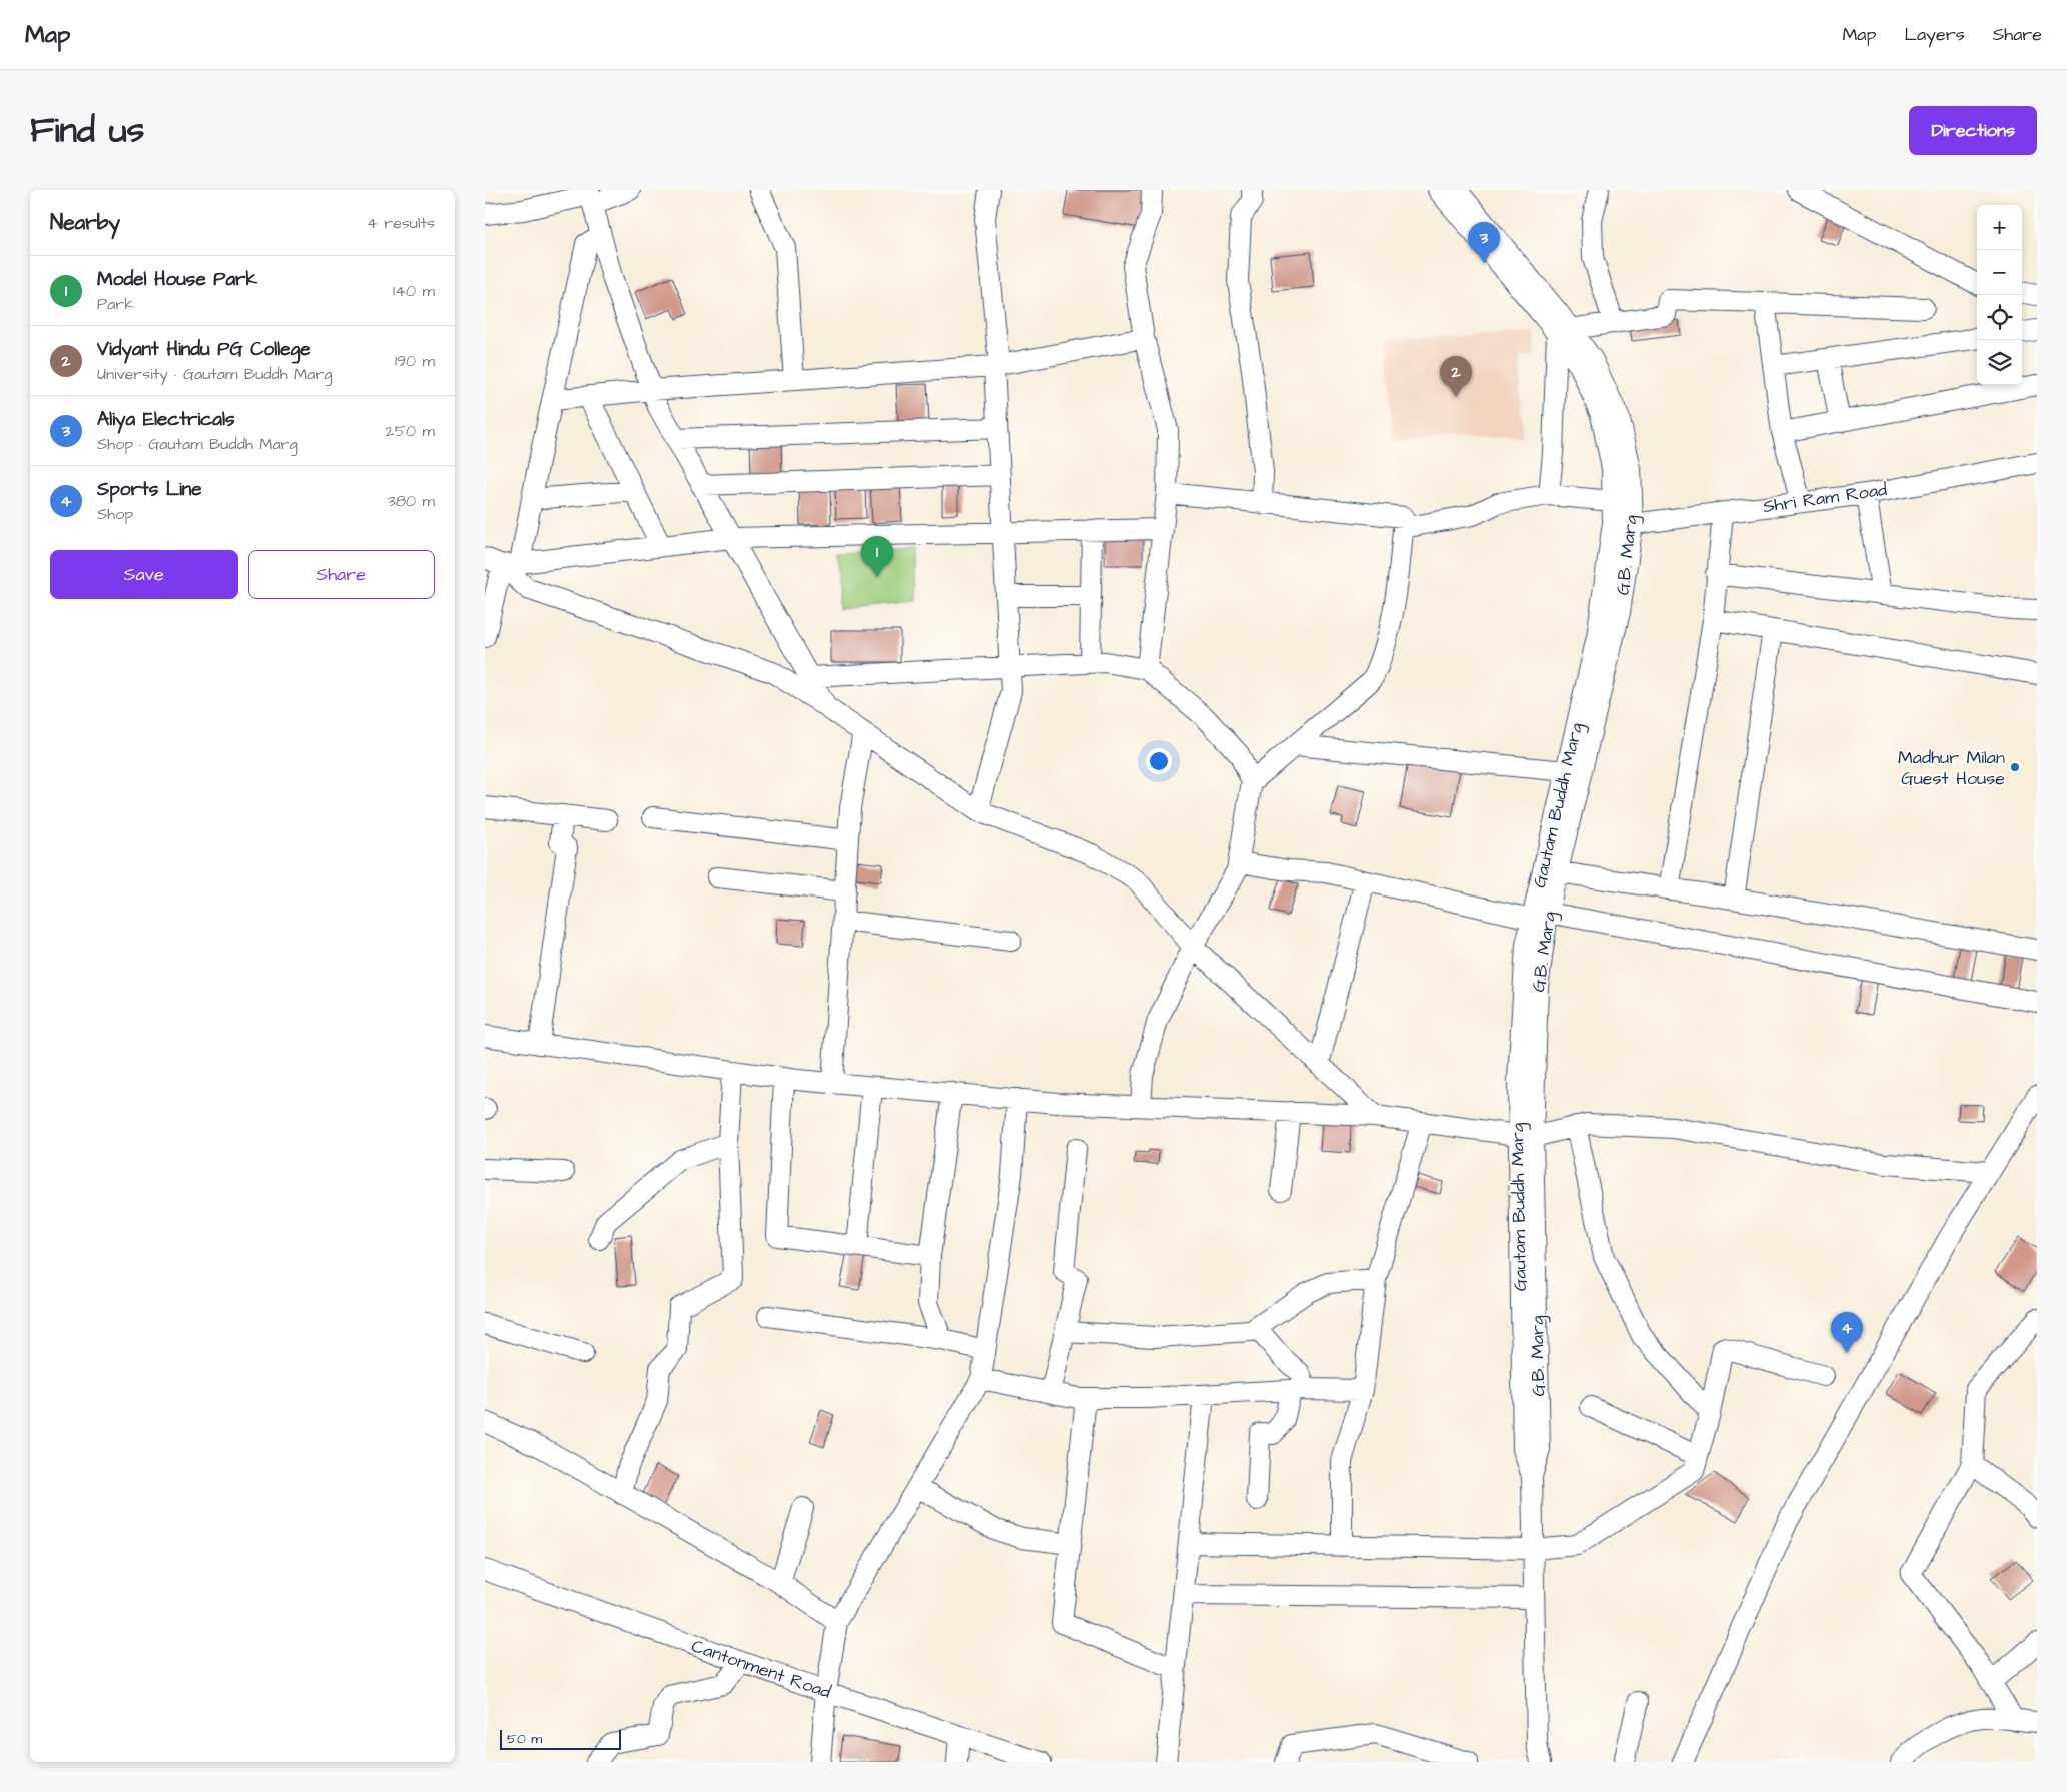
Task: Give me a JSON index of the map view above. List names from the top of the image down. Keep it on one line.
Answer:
{"streets":{"street":["Shri Ram Road","G.B. Marg","Gautam Buddh Marg","Cantonment Road"]},"crossings":[["Shri Ram Road","G.B. Marg"],["Shri Ram Road","Gautam Buddh Marg"],["G.B. Marg","Gautam Buddh Marg"]],"places":["Madhur Milan Guest House"],"scale_bar":"50 m","page":{"header":"Map","nav":["Map","Layers","Share"],"title":"Find us","buttons":["Directions",["Save","Share"]],"heading":["Nearby","4 results"],"map_buttons":["+","−"],"pins":["3","2","1","4"],"list":[{"mark":"1","name":"Model House Park","note":"Park","value":"140 m"},{"mark":"2","name":"Vidyant Hindu PG College","note":"University · Gautam Buddh Marg","value":"190 m"},{"mark":"3","name":"Aliya Electricals","note":"Shop · Gautam Buddh Marg","value":"250 m"},{"mark":"4","name":"Sports Line","note":"Shop","value":"380 m"}],"scale":"50 m"}}
